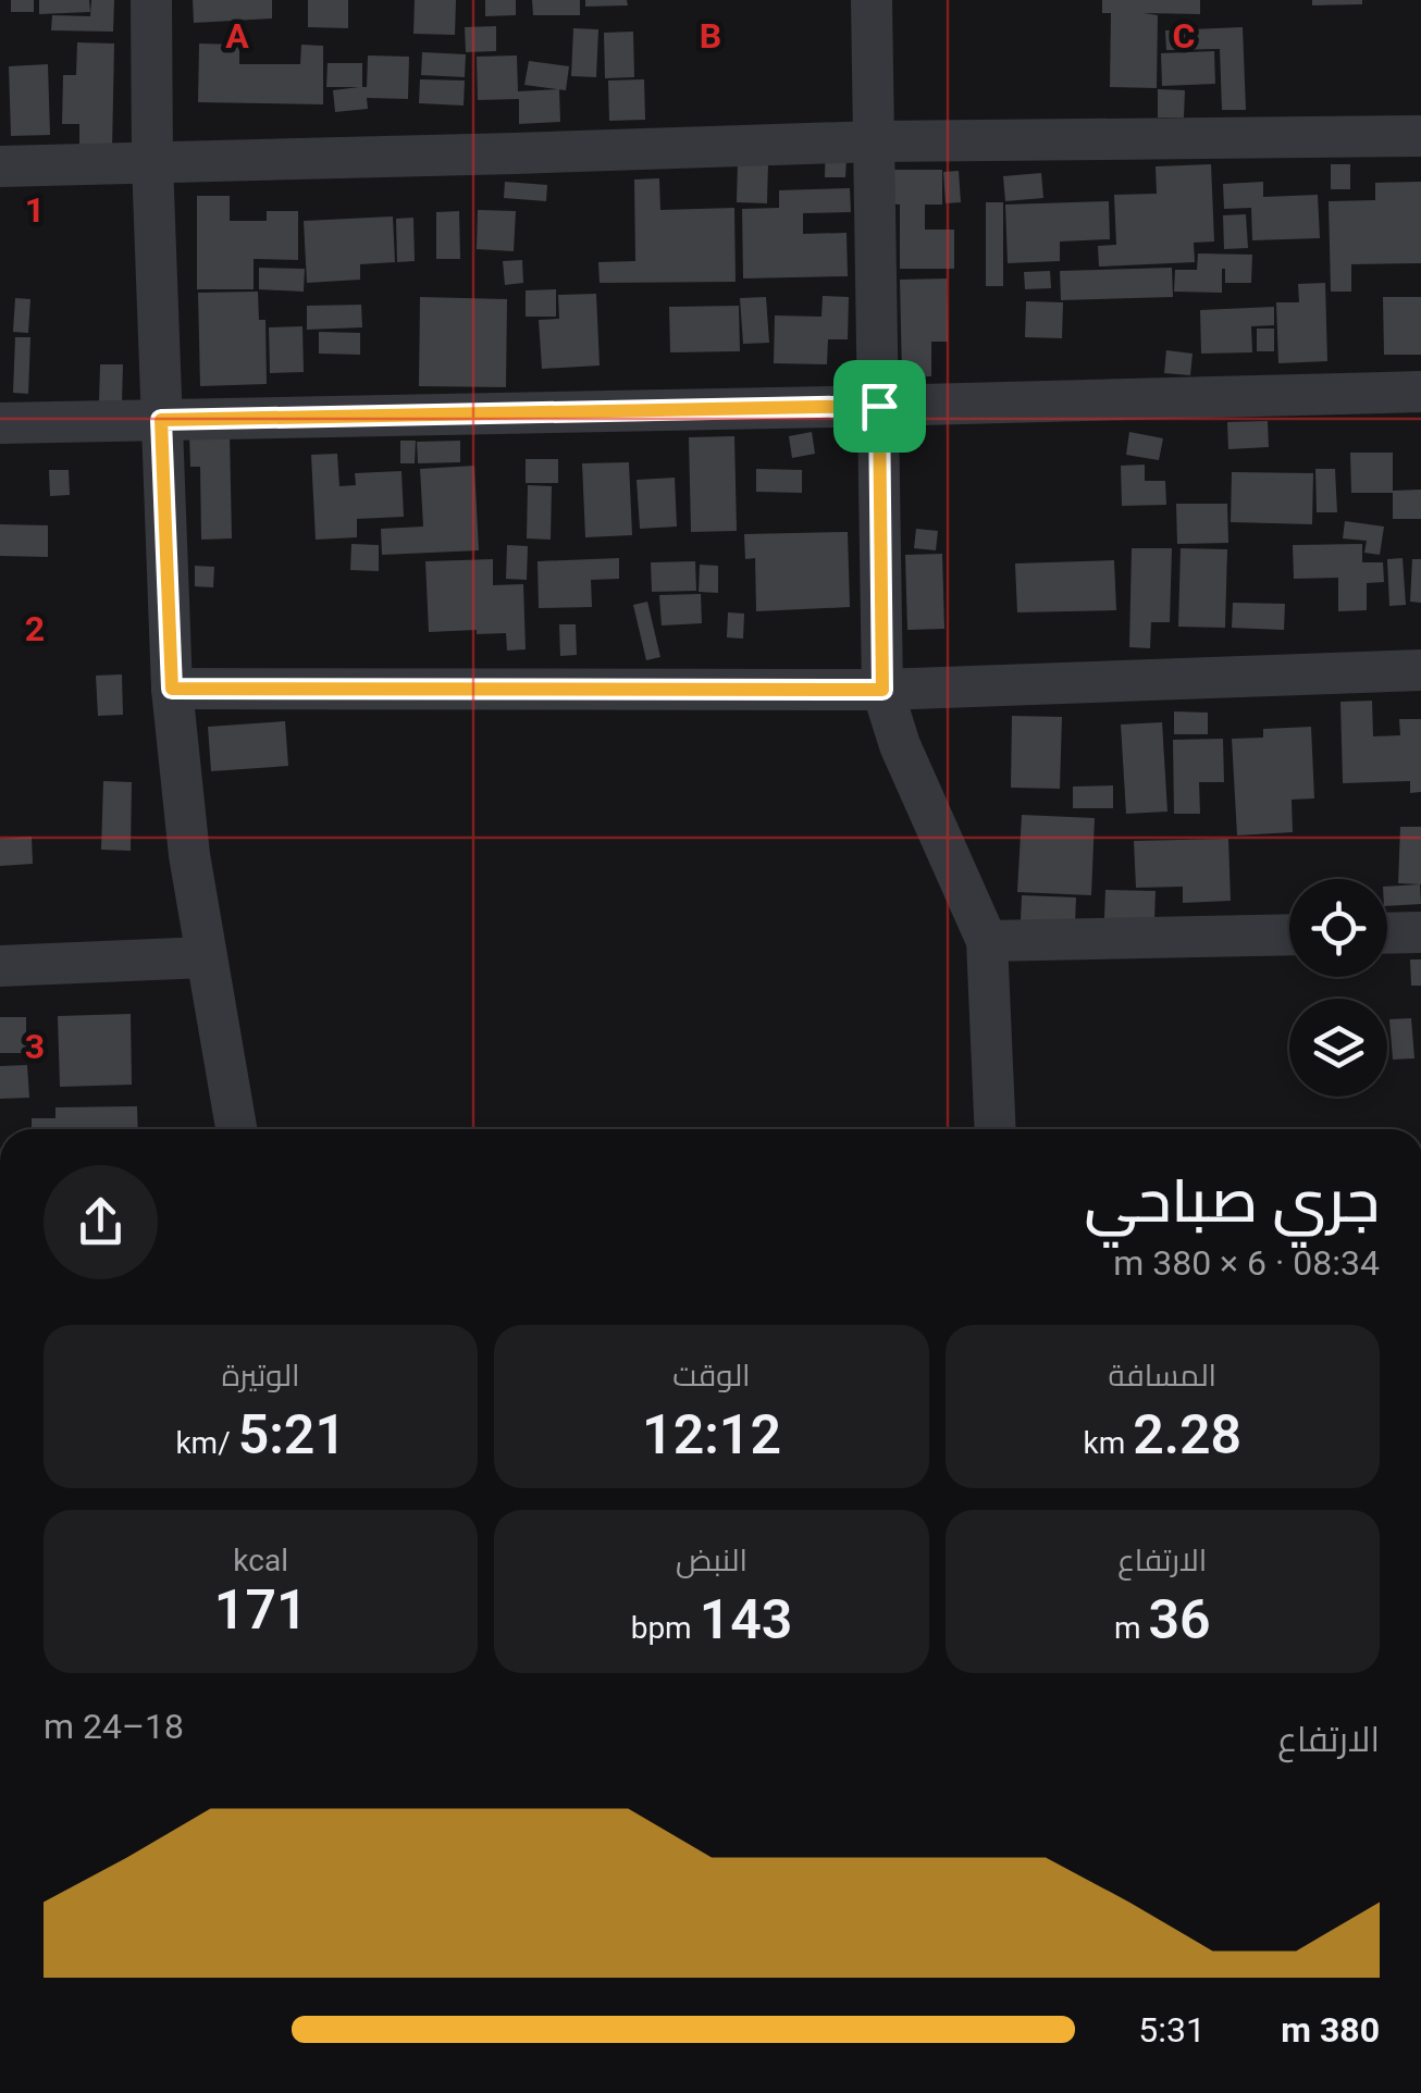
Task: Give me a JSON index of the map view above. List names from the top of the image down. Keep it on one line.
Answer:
{"page":{"heading":["جري صباحي","08:34 · 6 × 380 m"],"stats":[["المسافة","2.28 km"],["الوقت","12:12"],["الوتيرة","5:21 /km"],["الارتفاع","36 m"],["النبض","143 bpm"],["kcal","171"]],"chart":["الارتفاع","18–24 m"],"list":[{"name":"380 m","note":"5:31"}]},"grid":{"columns":["A","B","C"],"rows":["1","2","3"]}}
